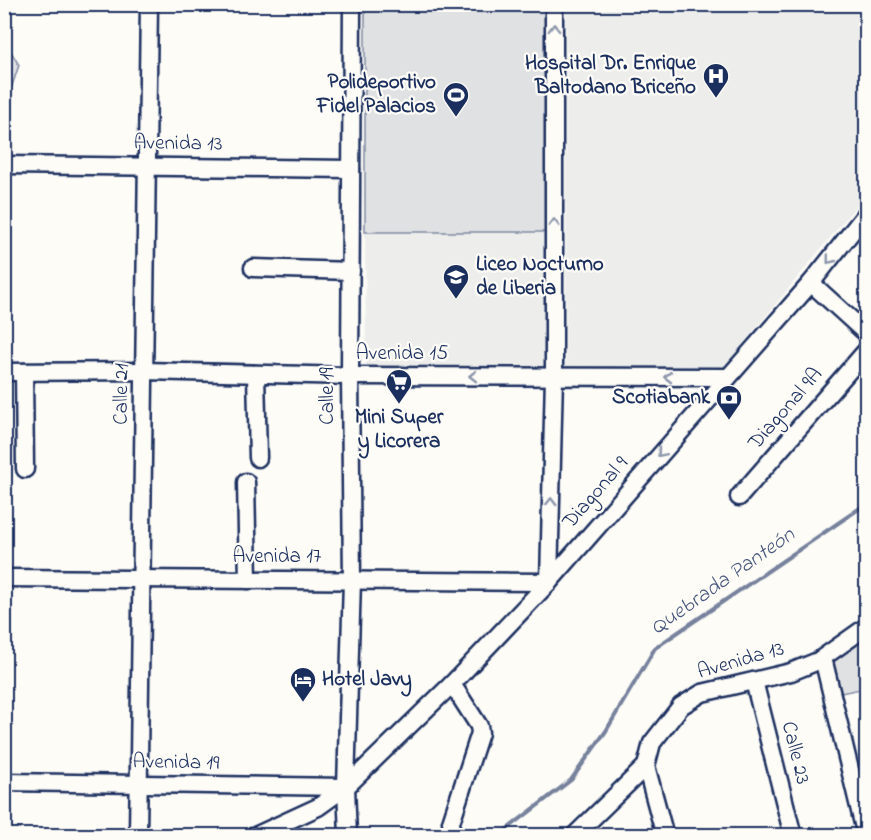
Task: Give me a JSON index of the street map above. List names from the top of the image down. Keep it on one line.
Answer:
{"streets":{"street":["Avenida 13","Avenida 15","Calle 21","Calle 19","Diagonal 9A","Diagonal 9","Avenida 17","Calle 23","Avenida 19"]},"crossings":[["Avenida 13","Calle 21"],["Avenida 13","Calle 19"],["Avenida 13","Calle 23"],["Avenida 15","Calle 21"],["Avenida 15","Calle 19"],["Avenida 15","Diagonal 9"],["Calle 21","Avenida 17"],["Calle 21","Avenida 19"],["Calle 19","Diagonal 9"],["Calle 19","Avenida 17"],["Calle 19","Avenida 19"],["Diagonal 9","Avenida 17"],["Diagonal 9","Avenida 19"]],"one_way":["Avenida 15","Diagonal 9"],"water":["Quebrada Panteón"],"places":{"hospital":["Hospital Dr. Enrique Baltodano Briceño"],"sports":["Polideportivo Fidel Palacios"],"school or university":["Liceo Nocturno de Liberia"],"supermarket":["Mini Super y Licorera"],"bank":["Scotiabank"],"hotel":["Hotel Javy"]}}
